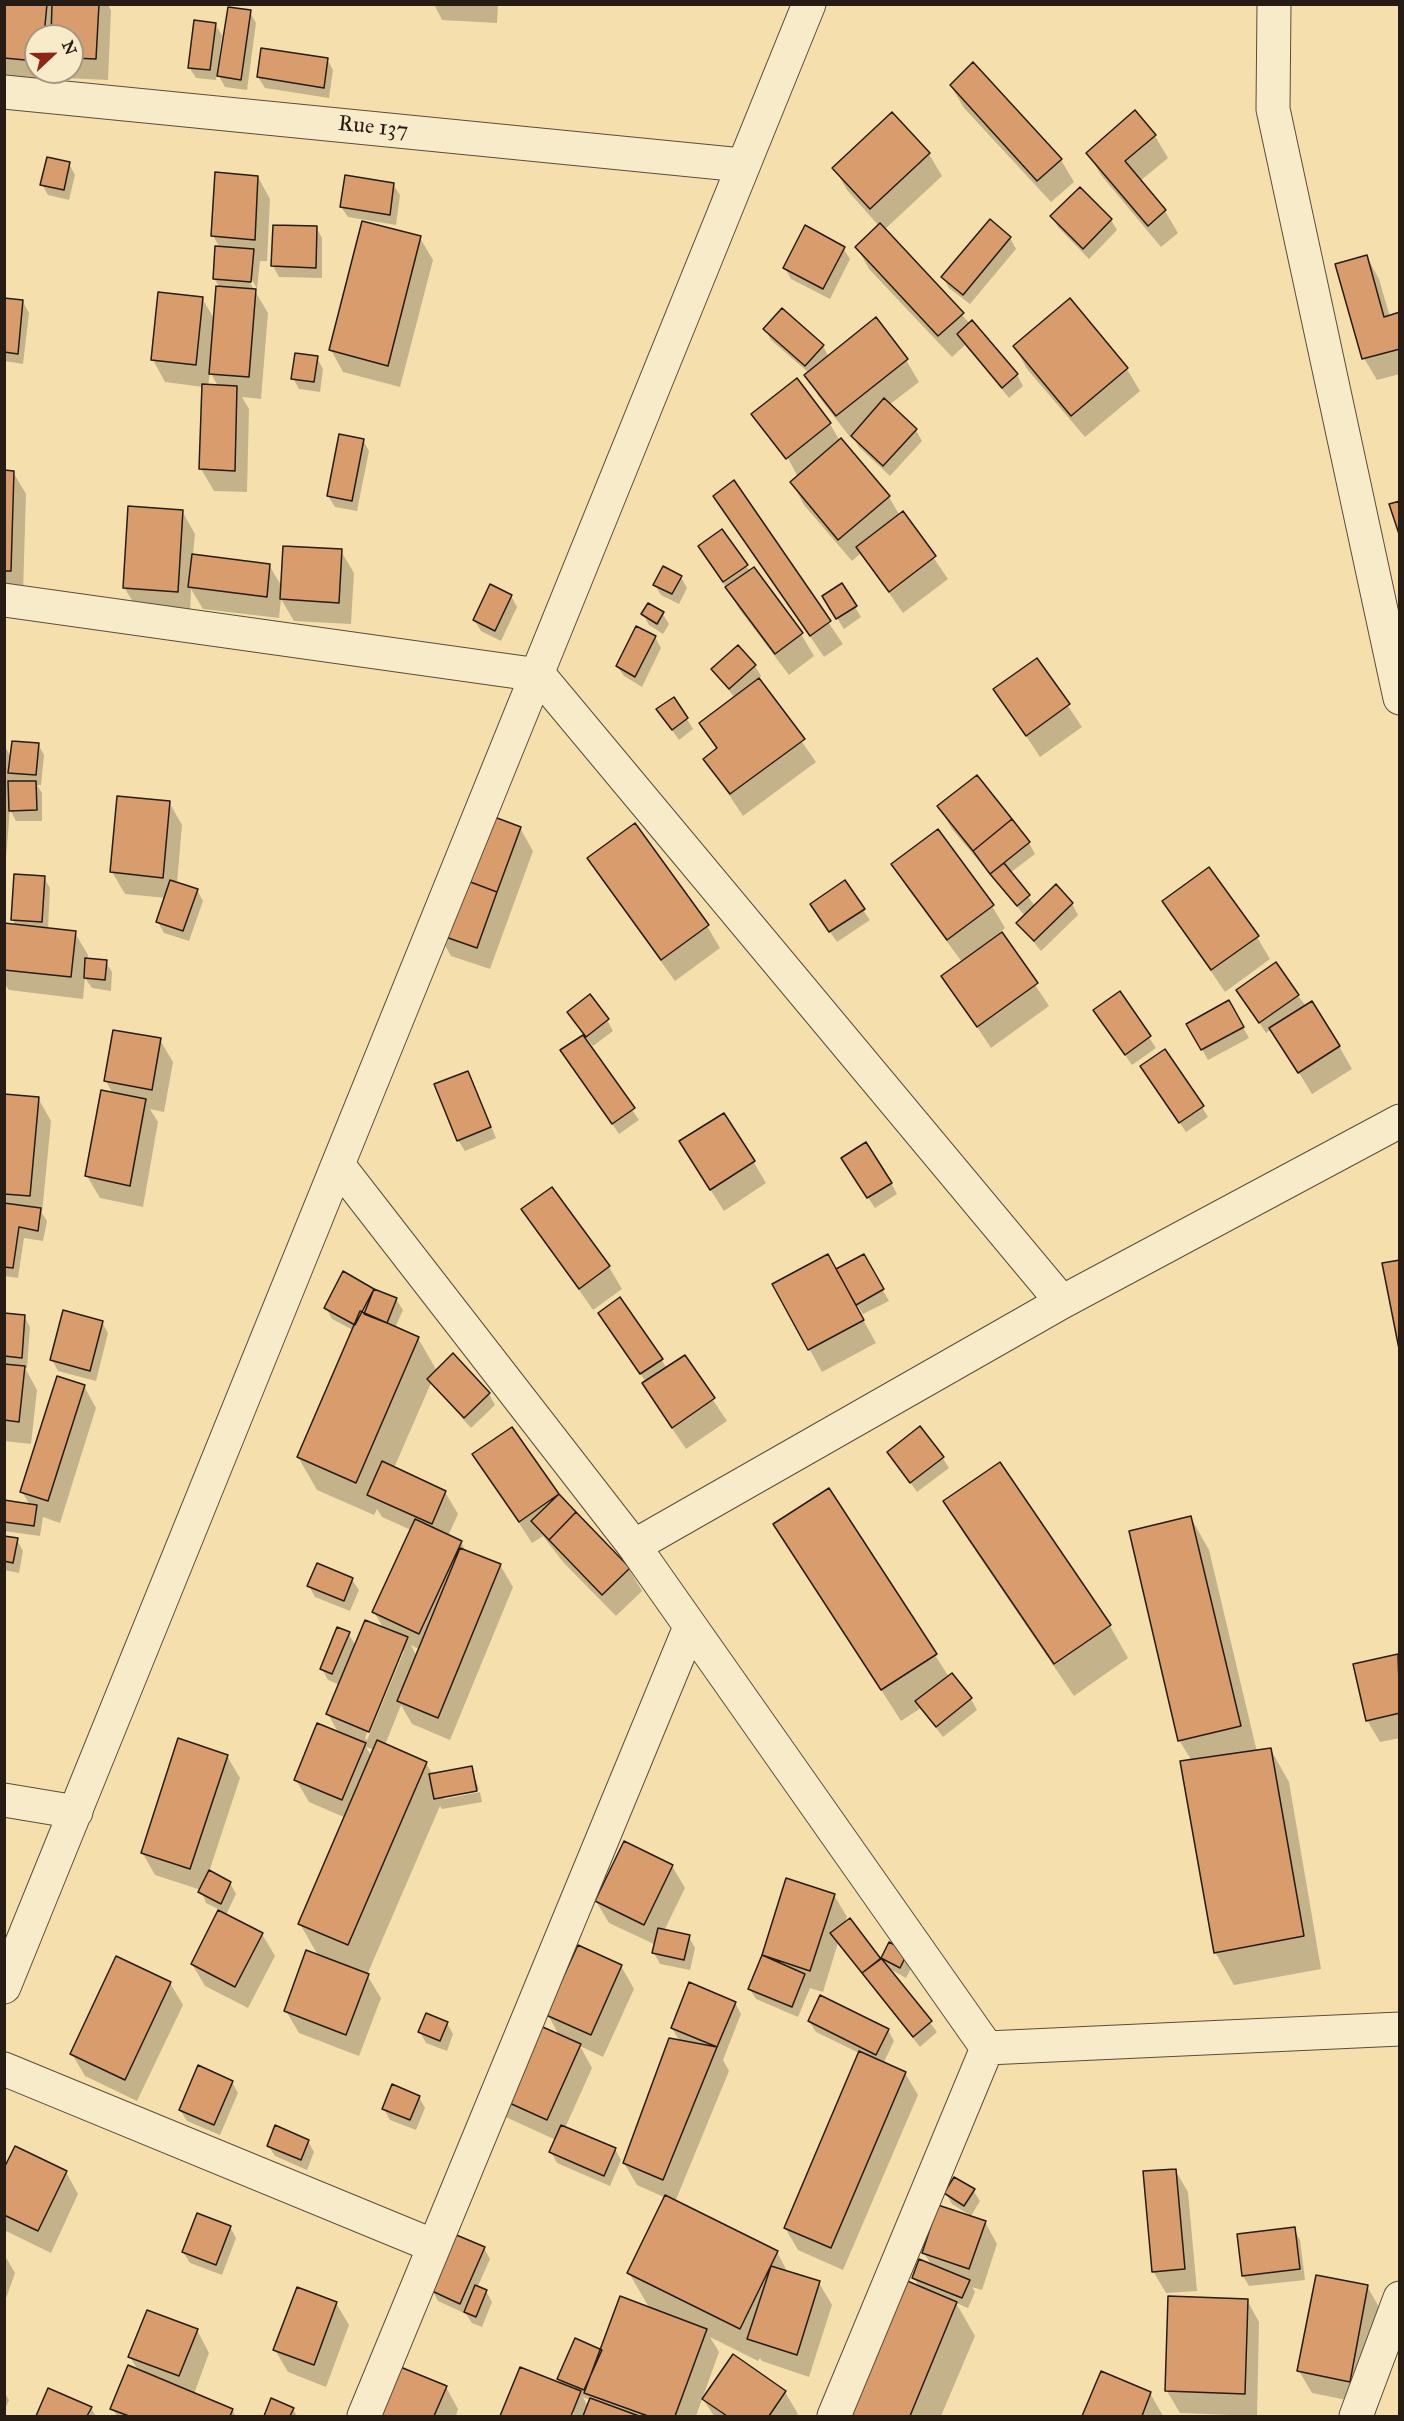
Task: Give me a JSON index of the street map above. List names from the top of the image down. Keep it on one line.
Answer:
{"streets":{"street":["Rue 137"]},"north":"right"}
